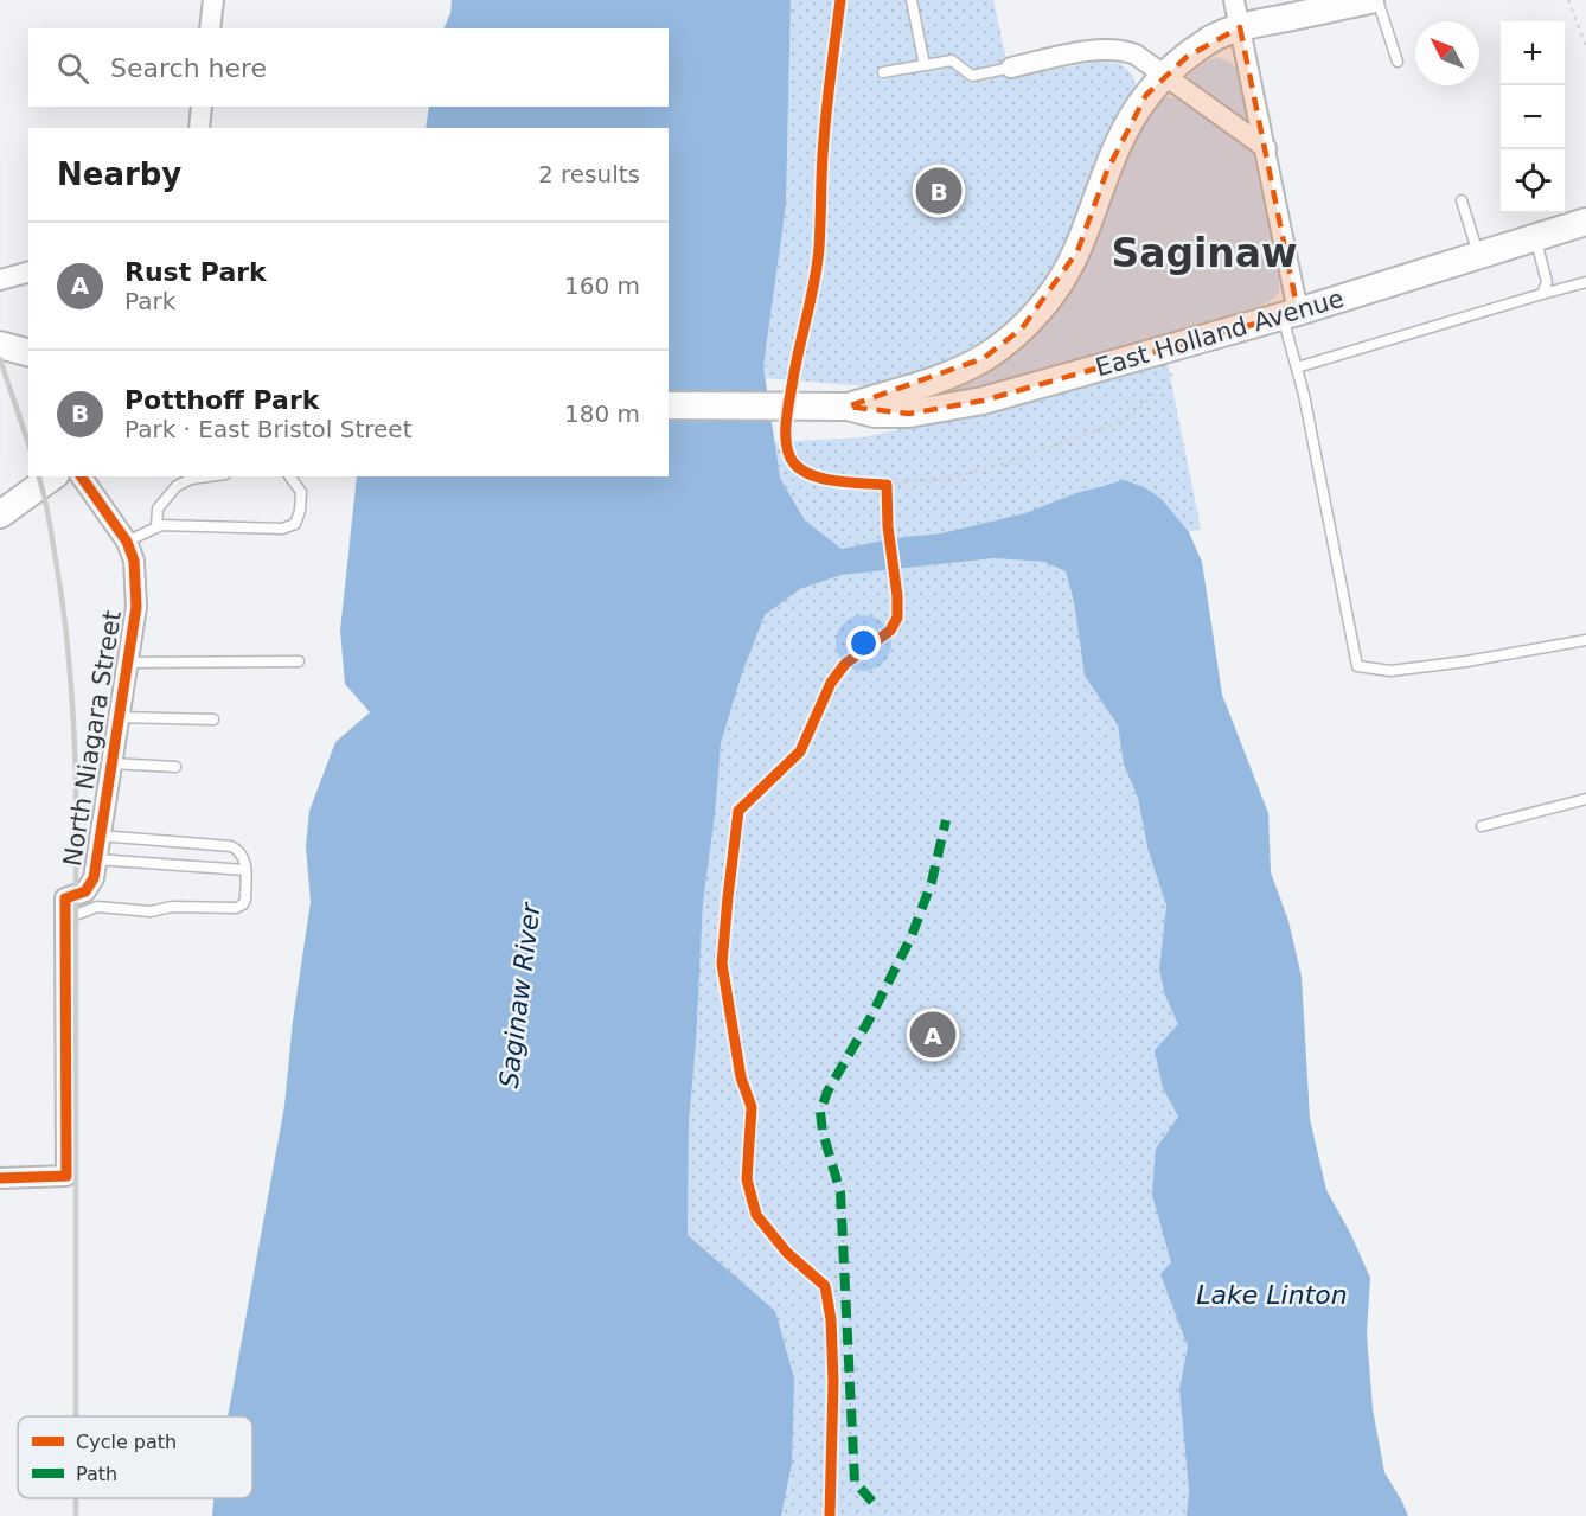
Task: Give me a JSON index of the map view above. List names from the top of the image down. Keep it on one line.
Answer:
{"streets":{"main road":["East Holland Avenue"],"street":["North Niagara Street"]},"districts":["Saginaw"],"water":["Saginaw River","Lake Linton"],"legend":["Cycle path","Path"],"north":"top left","page":{"map_buttons":["+","−"],"search":"Search here","heading":["Nearby","2 results"],"pins":["B","A"],"list":[{"mark":"A","name":"Rust Park","note":"Park","value":"160 m"},{"mark":"B","name":"Potthoff Park","note":"Park · East Bristol Street","value":"180 m"}]}}
